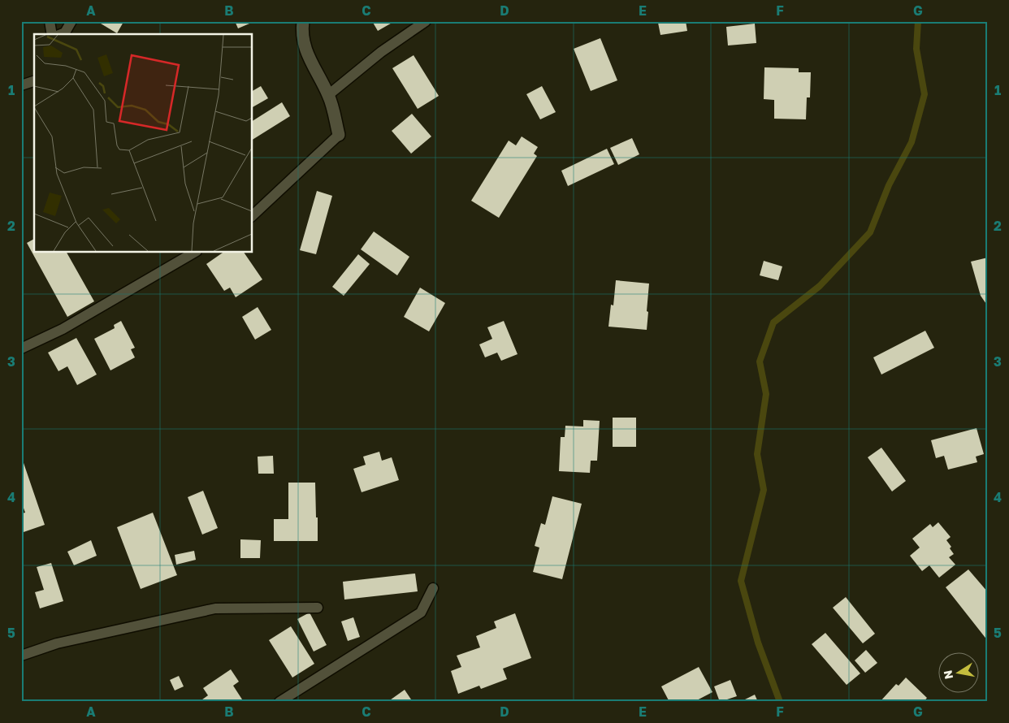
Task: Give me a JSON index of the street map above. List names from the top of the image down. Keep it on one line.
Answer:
{"north":"left","grid":{"columns":["A","B","C","D","E","F","G"],"rows":["1","2","3","4","5"]}}
